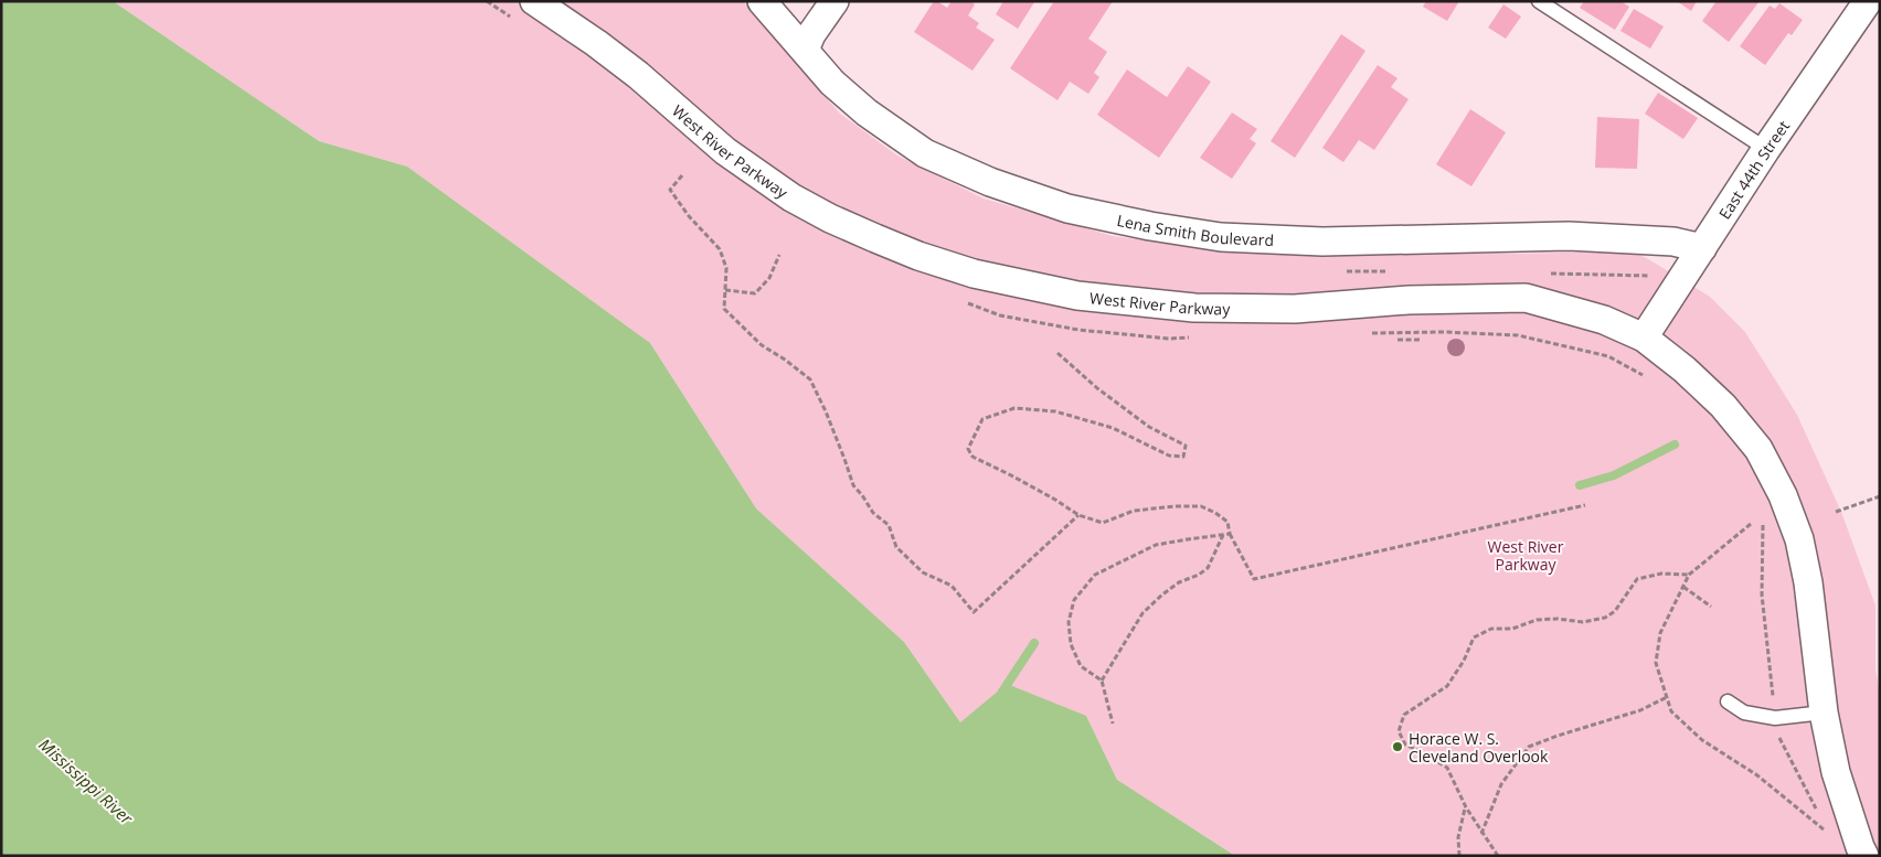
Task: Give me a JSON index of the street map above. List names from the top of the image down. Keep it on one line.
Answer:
{"streets":{"street":["West River Parkway","East 44th Street","Lena Smith Boulevard"]},"crossings":[["West River Parkway","East 44th Street"],["East 44th Street","Lena Smith Boulevard"]],"water":["Mississippi River"],"parks":["West River Parkway"],"places":["Horace W. S. Cleveland Overlook"]}
